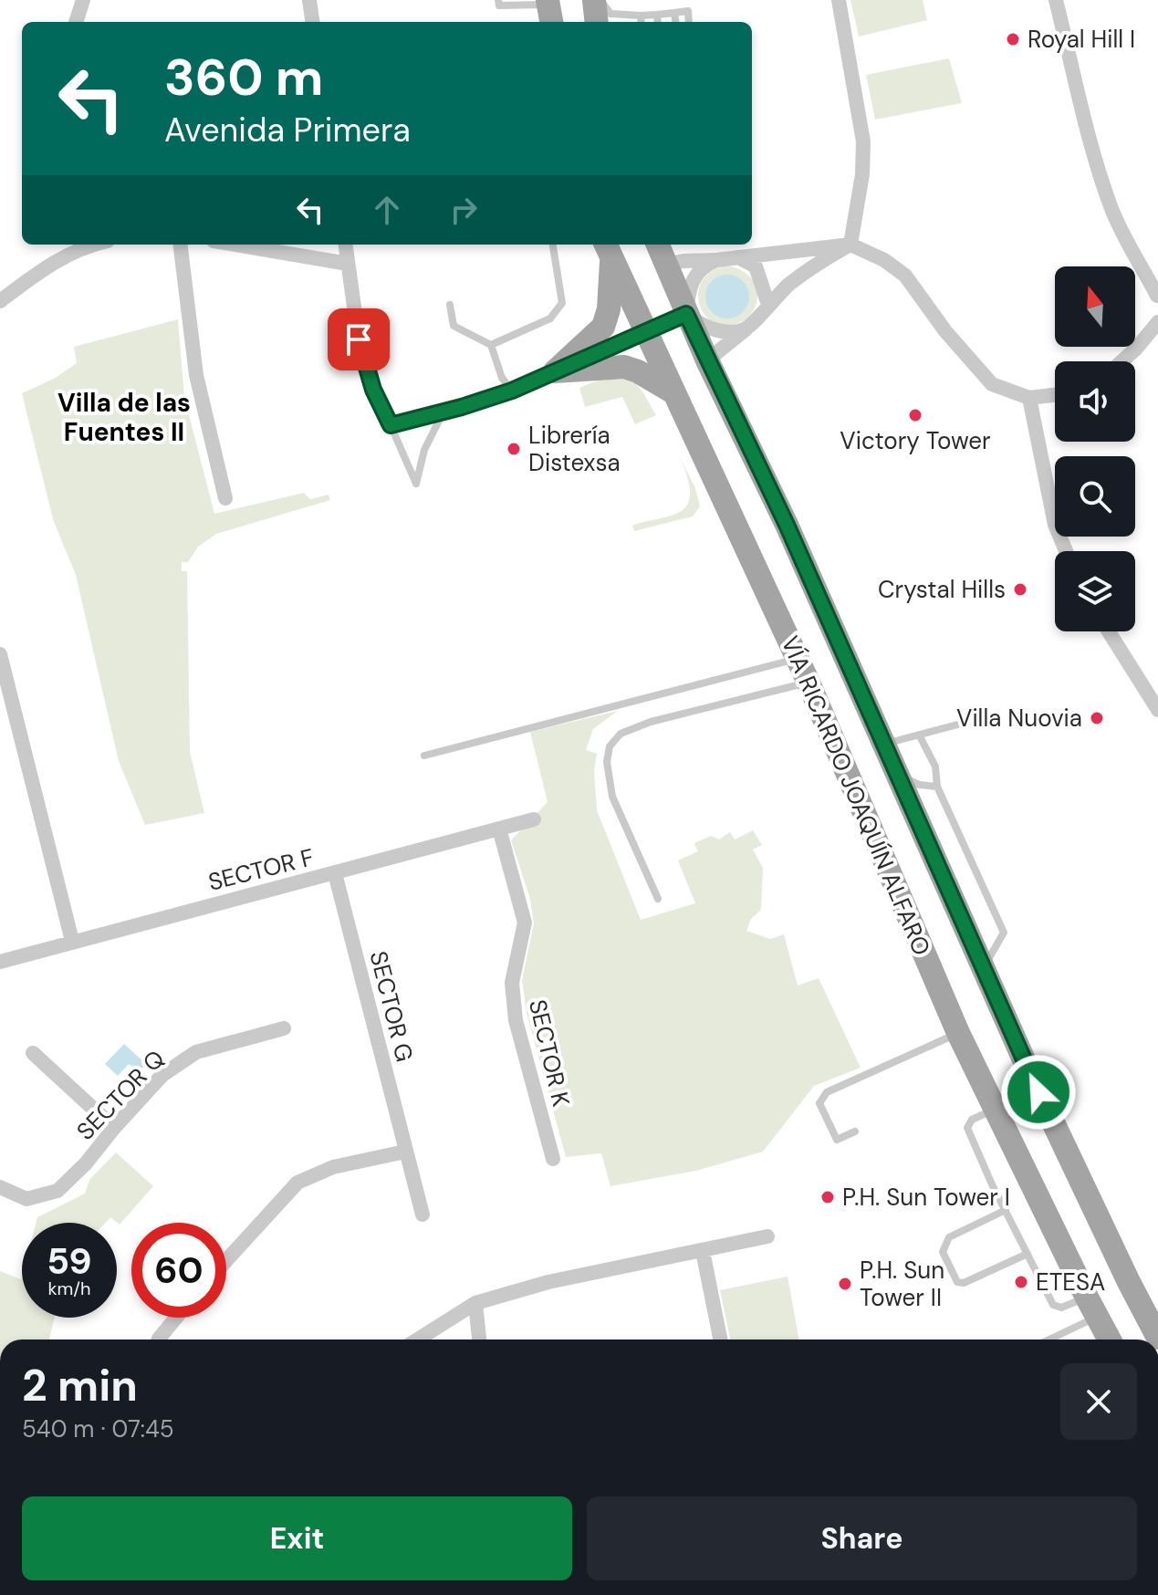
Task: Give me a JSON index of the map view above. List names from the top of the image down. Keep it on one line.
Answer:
{"streets":{"main road":["VÍA RICARDO JOAQUÍN ALFARO"],"street":["SECTOR F","SECTOR G","SECTOR K","SECTOR Q"]},"crossings":[["SECTOR F","SECTOR G"],["SECTOR F","SECTOR K"]],"districts":["Villa de las Fuentes II"],"places":["Royal Hill I","Victory Tower","Librería Distexsa","Crystal Hills","Villa Nuovia","P.H. Sun Tower I","ETESA","P.H. Sun Tower II"],"north":"top","page":{"turn":["360 m","Avenida Primera"],"speed":"59 km/h","limit":"60","heading":["2 min","540 m · 07:45"],"buttons":["Exit","Share"]}}
